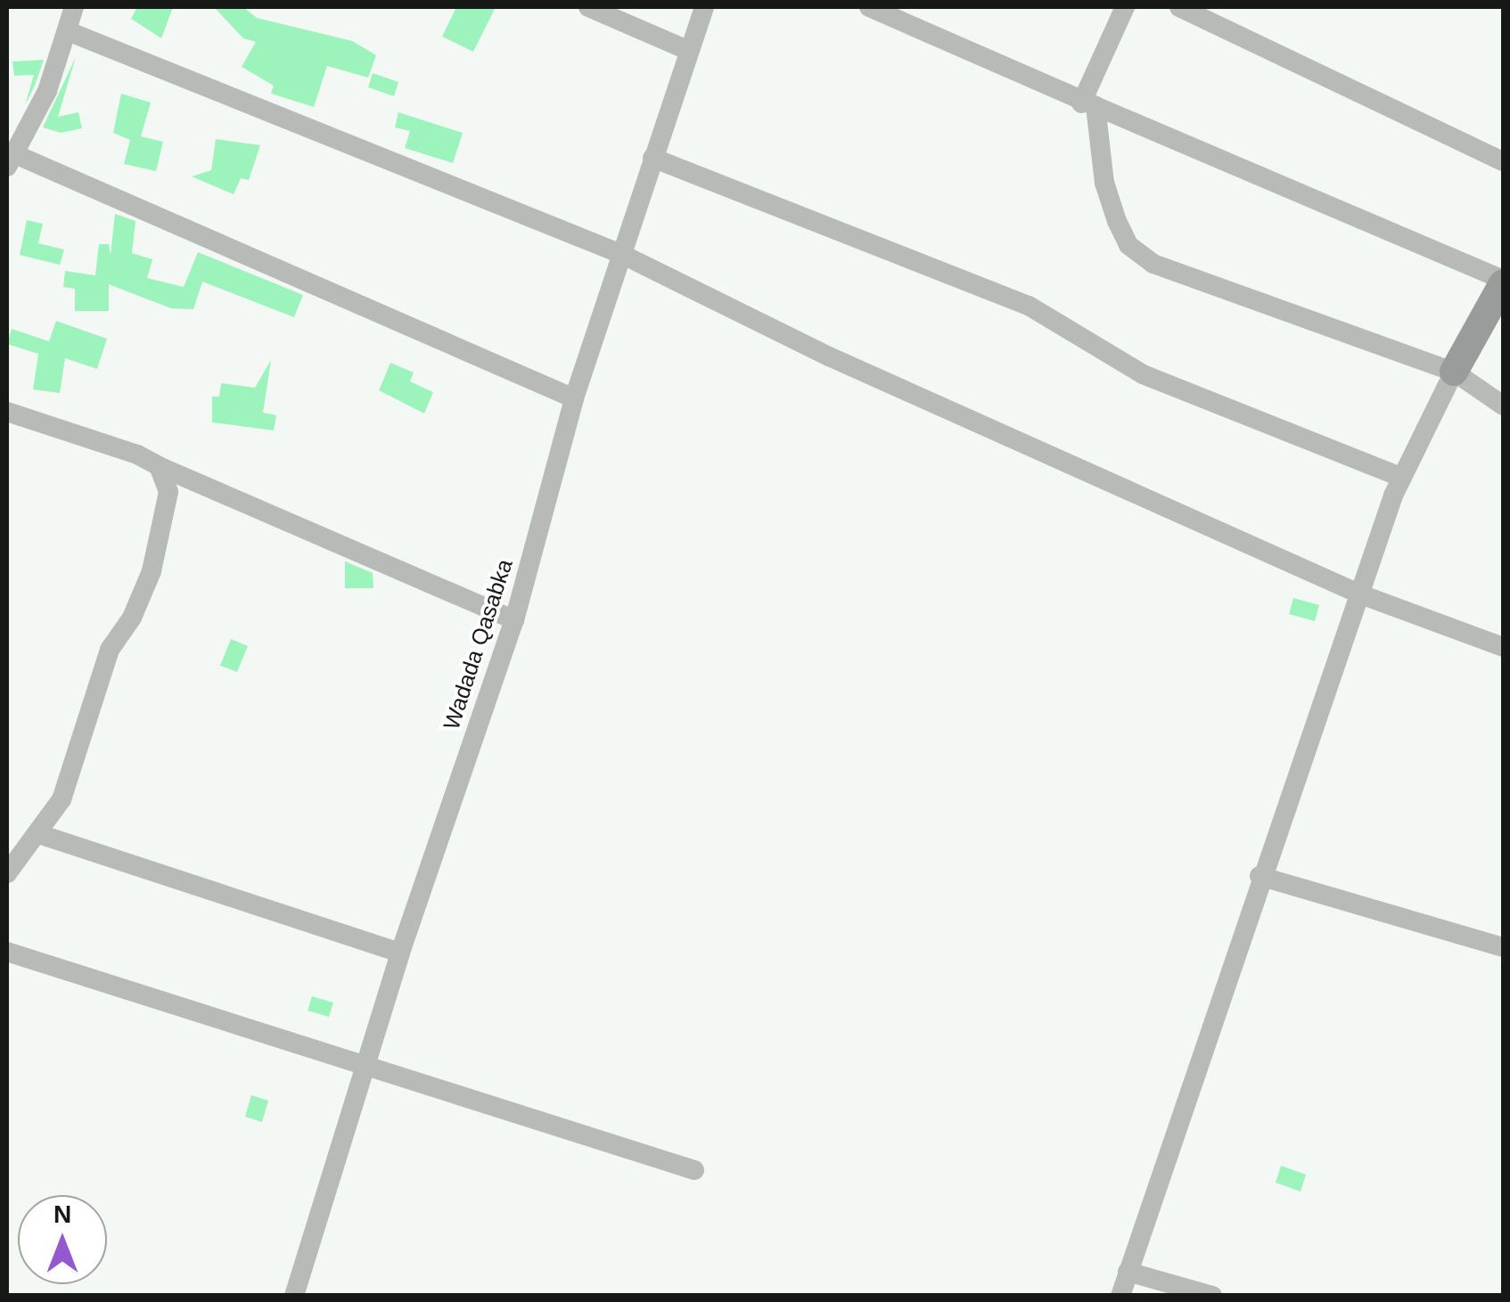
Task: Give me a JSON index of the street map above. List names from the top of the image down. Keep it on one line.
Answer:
{"streets":{"street":["Wadada Qasabka"]},"north":"top"}
